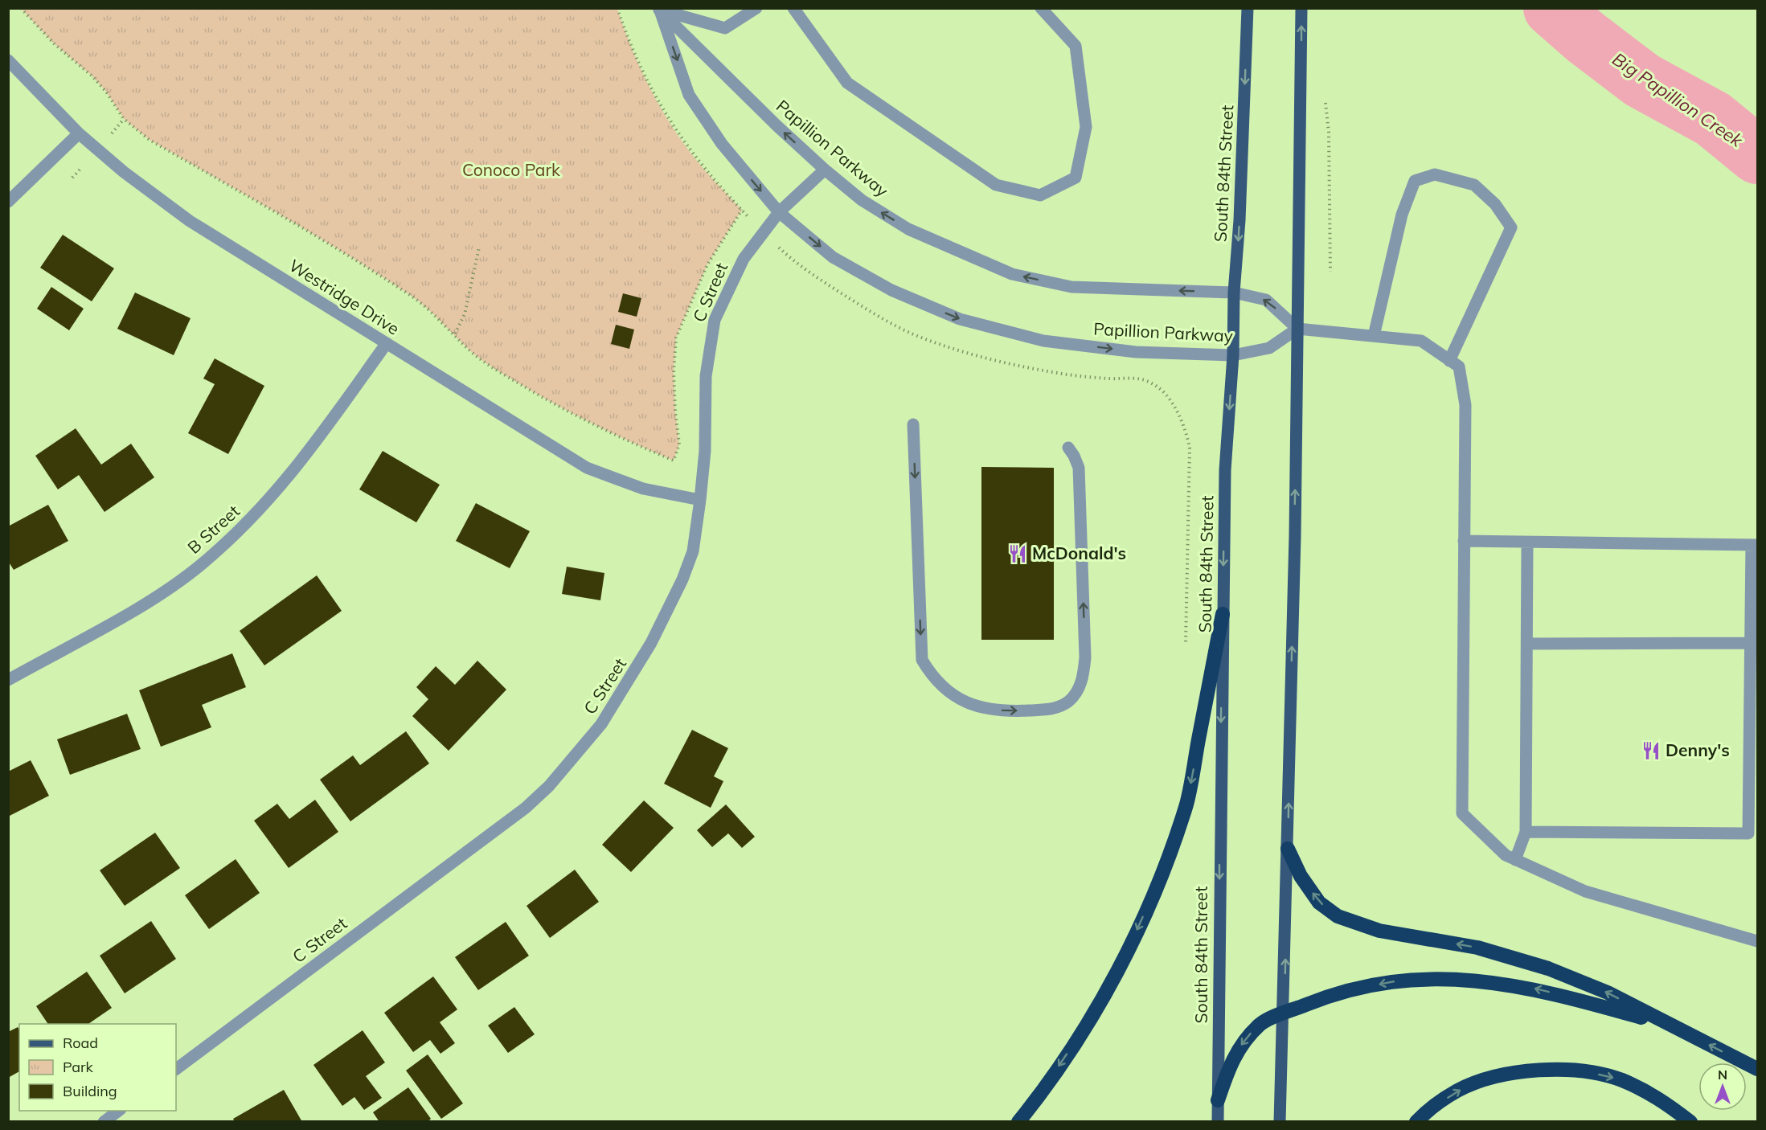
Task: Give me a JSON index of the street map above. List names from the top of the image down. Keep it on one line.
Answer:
{"streets":{"main road":["South 84th Street"],"street":["Papillion Parkway","C Street","Westridge Drive","B Street"]},"crossings":[["Papillion Parkway","South 84th Street"],["Papillion Parkway","C Street"],["C Street","Westridge Drive"],["Westridge Drive","B Street"]],"water":["Big Papillion Creek"],"parks":["Conoco Park"],"places":{"restaurant":["McDonald's","Denny's"]},"legend":["Road","Park","Building"],"north":"top"}
